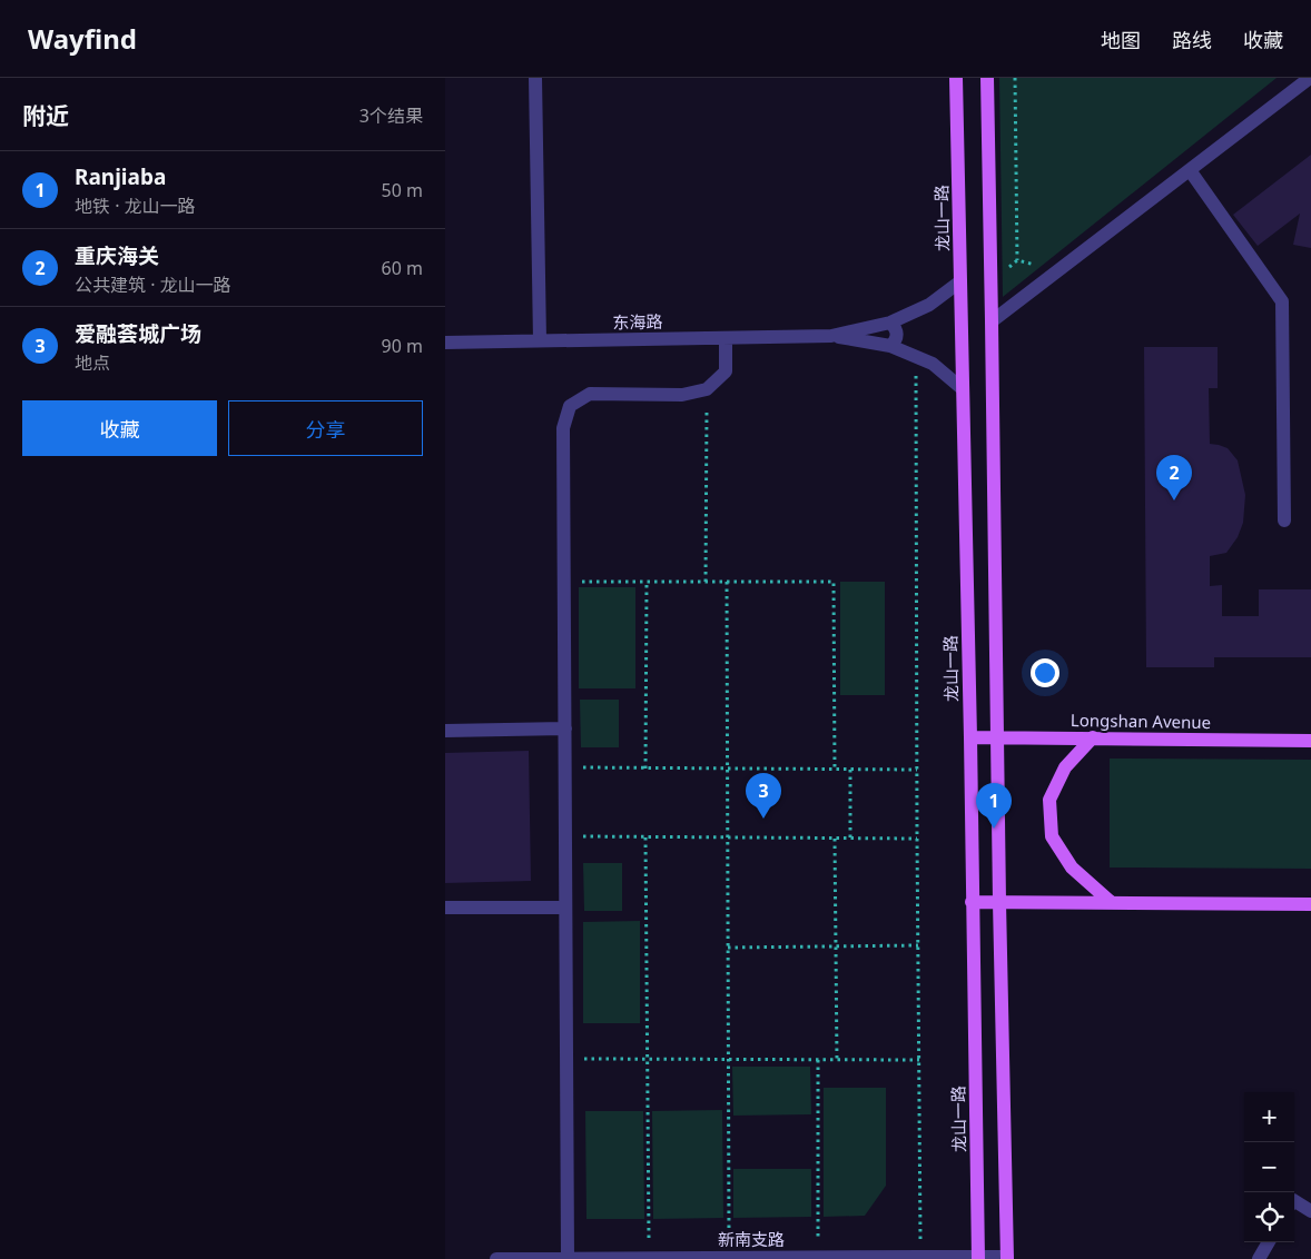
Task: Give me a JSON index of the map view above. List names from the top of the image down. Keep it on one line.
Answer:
{"streets":{"main road":["龙山一路","Longshan Avenue"],"street":["东海路","新南支路"]},"crossings":[["龙山一路","Longshan Avenue"],["龙山一路","新南支路"]],"page":{"header":"Wayfind","nav":["地图","路线","收藏"],"heading":["附近","3个结果"],"list":[{"mark":"1","name":"Ranjiaba","note":"地铁 · 龙山一路","value":"50 m"},{"mark":"2","name":"重庆海关","note":"公共建筑 · 龙山一路","value":"60 m"},{"mark":"3","name":"爱融荟城广场","note":"地点","value":"90 m"}],"buttons":["收藏","分享"],"pins":["2","3","1"],"map_buttons":["+","−"]}}
